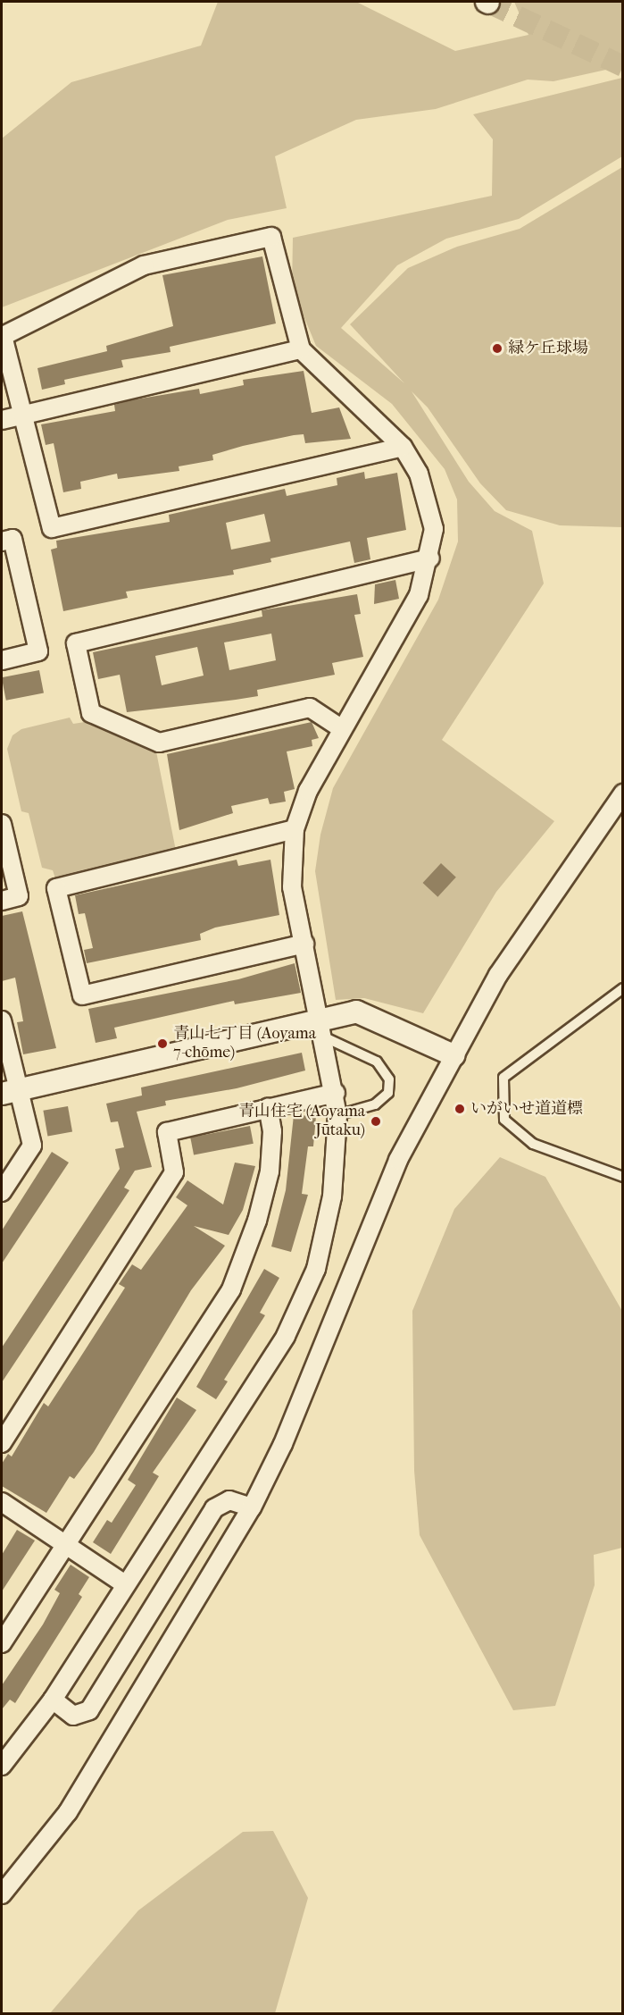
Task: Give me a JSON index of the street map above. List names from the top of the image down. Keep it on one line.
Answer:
{"places":["緑ケ丘球場","青山七丁目 (Aoyama 7-chōme)","いがいせ道道標","青山住宅 (Aoyama Jūtaku)"]}
